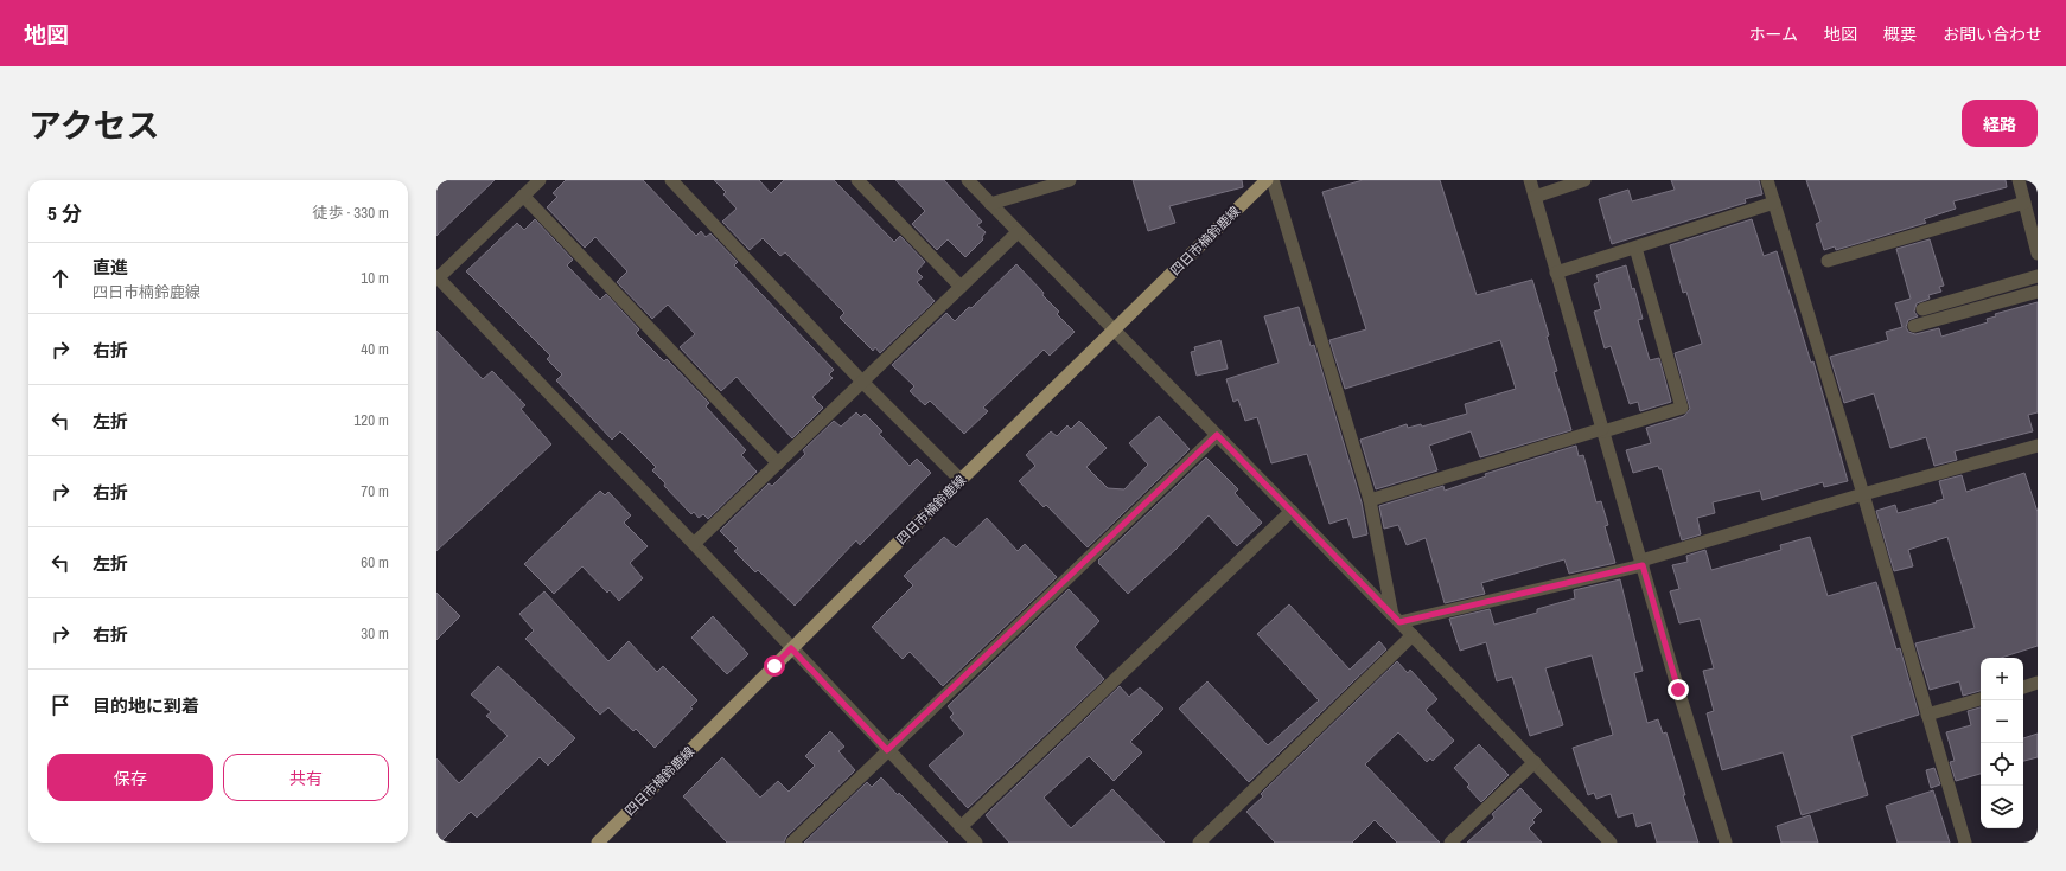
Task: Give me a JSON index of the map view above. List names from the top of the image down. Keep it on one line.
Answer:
{"streets":{"main road":["四日市楠鈴鹿線"]},"page":{"header":"地図","nav":["ホーム","地図","概要","お問い合わせ"],"title":"アクセス","buttons":["経路",["保存","共有"]],"heading":["5 分","徒歩 · 330 m"],"list":[["直進","四日市楠鈴鹿線","10 m"],["右折","40 m"],["左折","120 m"],["右折","70 m"],["左折","60 m"],["右折","30 m"],"目的地に到着"],"map_buttons":["+","−"]}}
